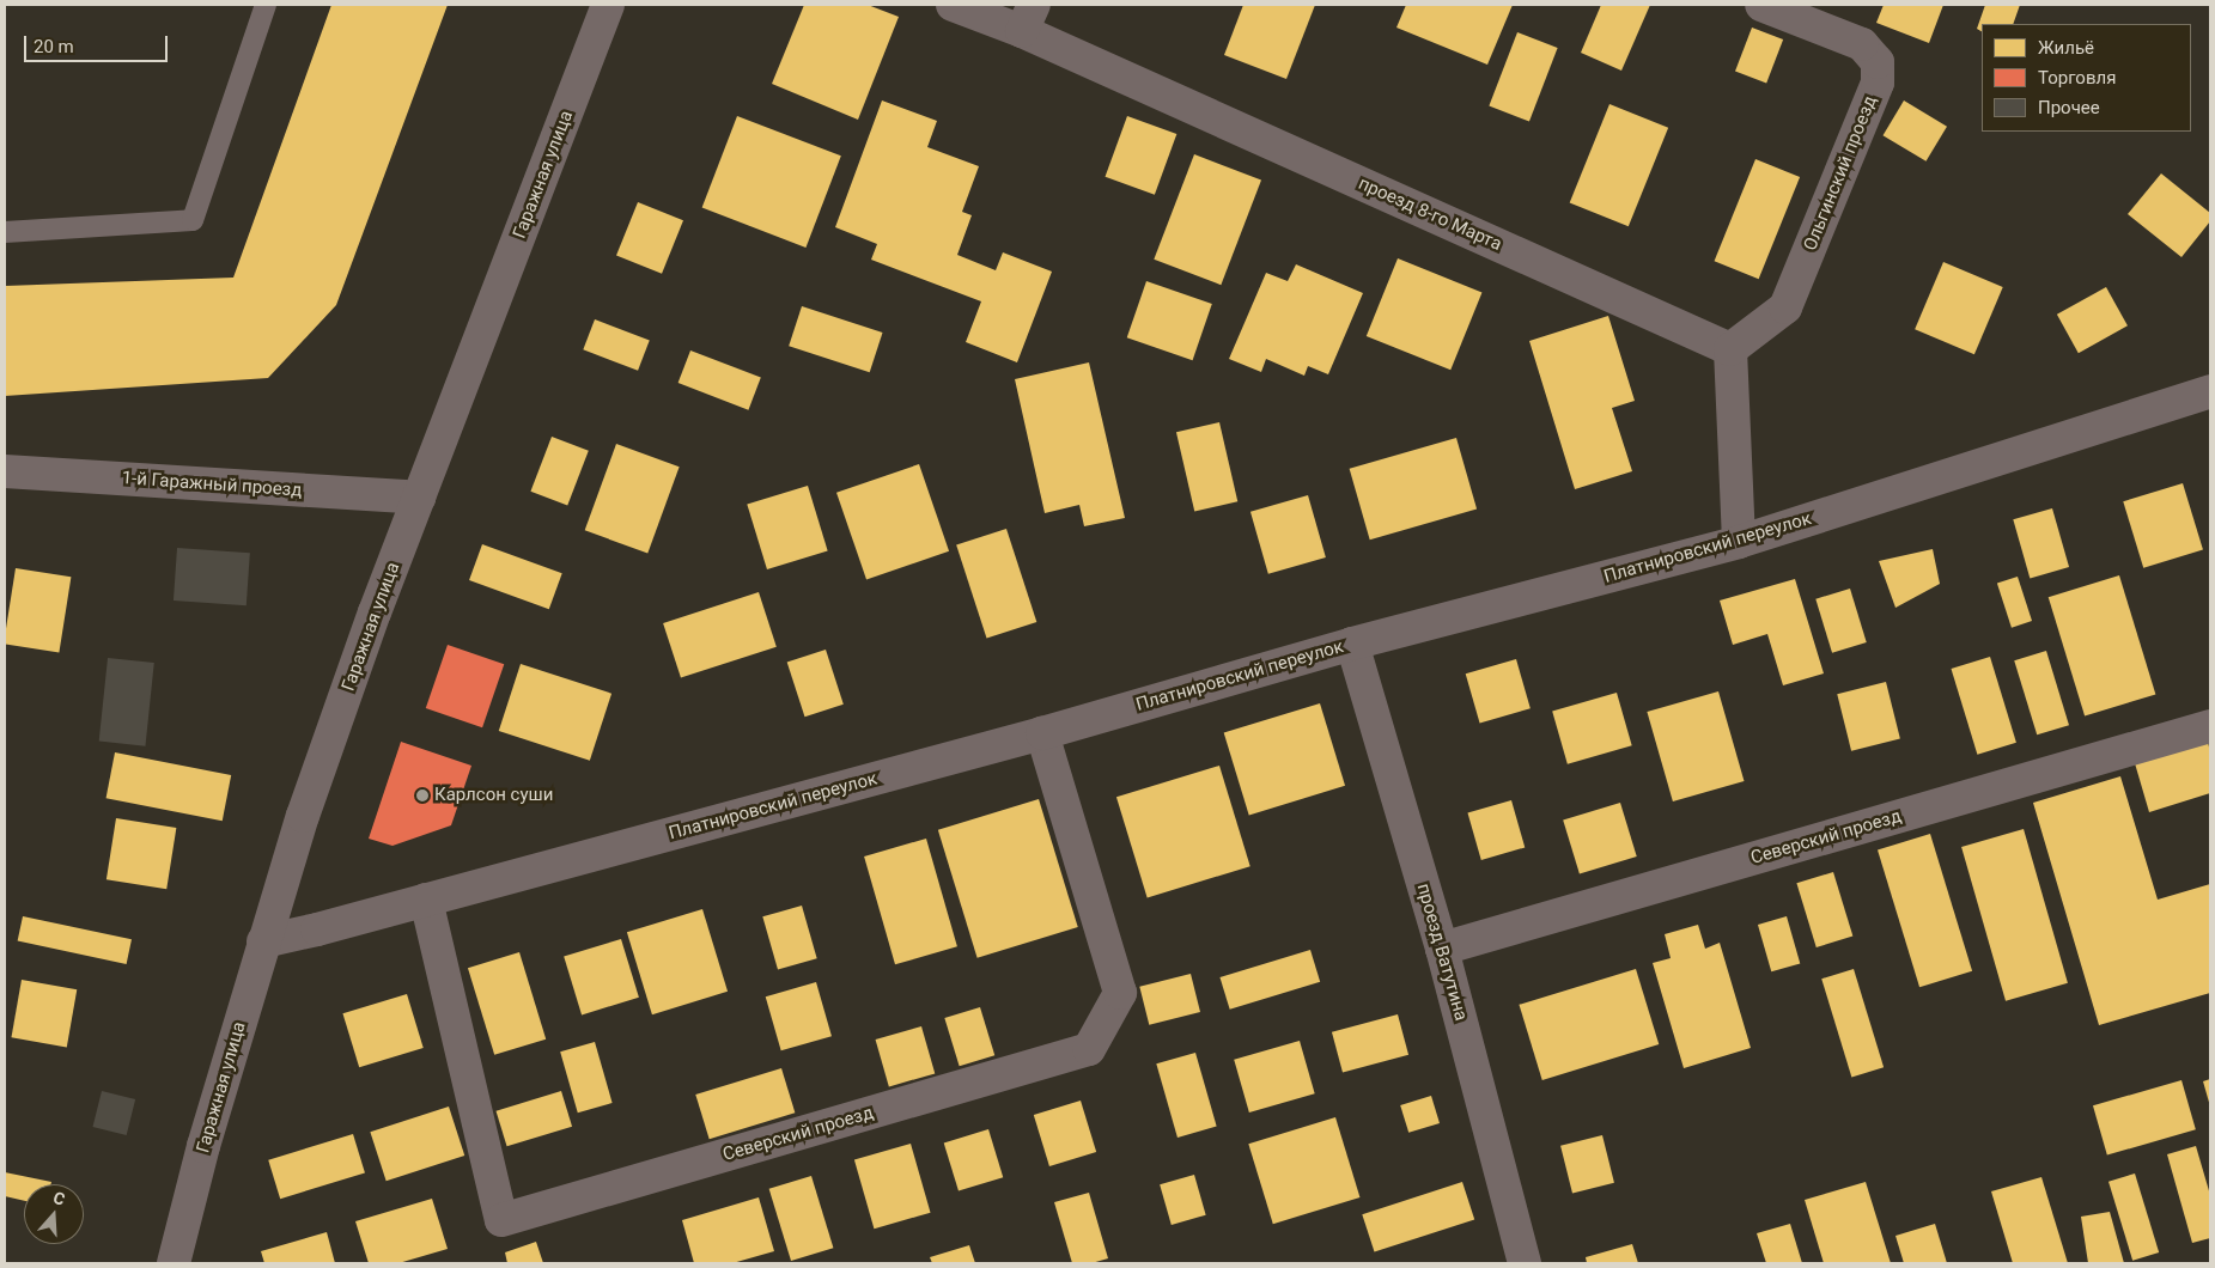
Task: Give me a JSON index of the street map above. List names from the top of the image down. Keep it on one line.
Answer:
{"streets":{"street":["Ольгинский проезд","Гаражная улица","проезд 8-го Марта","1-й Гаражный проезд","Платнировский переулок","Северский проезд","проезд Ватутина"]},"crossings":[["Ольгинский проезд","проезд 8-го Марта"],["Гаражная улица","1-й Гаражный проезд"],["Гаражная улица","Платнировский переулок"],["Платнировский переулок","Северский проезд"],["Платнировский переулок","проезд Ватутина"],["Северский проезд","проезд Ватутина"]],"places":["Карлсон суши"],"legend":["Жильё","Торговля","Прочее"],"scale_bar":"20 m","north":"top"}
